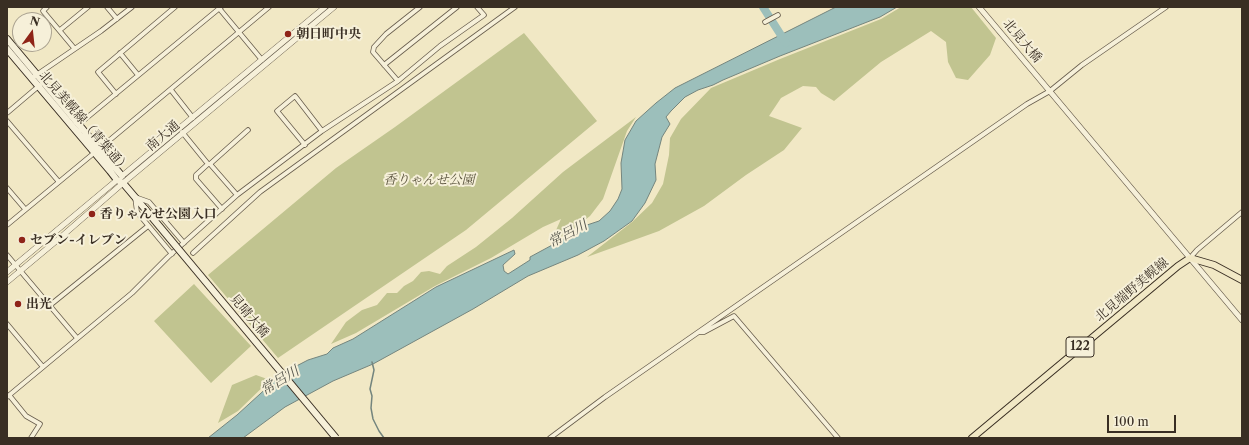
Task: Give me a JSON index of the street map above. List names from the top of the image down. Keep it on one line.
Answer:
{"streets":{"main road":["北見美幌線（青葉通）","北見端野美幌線","見晴大橋","122"],"street":["北見大橋","南大通"]},"crossings":[["北見大橋","北見端野美幌線"],["北見美幌線（青葉通）","南大通"],["北見美幌線（青葉通）","見晴大橋"]],"water":["常呂川"],"parks":["香りゃんせ公園"],"places":["朝日町中央","香りゃんせ公園入口","セブン-イレブン","出光"],"scale_bar":"100 m","north":"top"}
